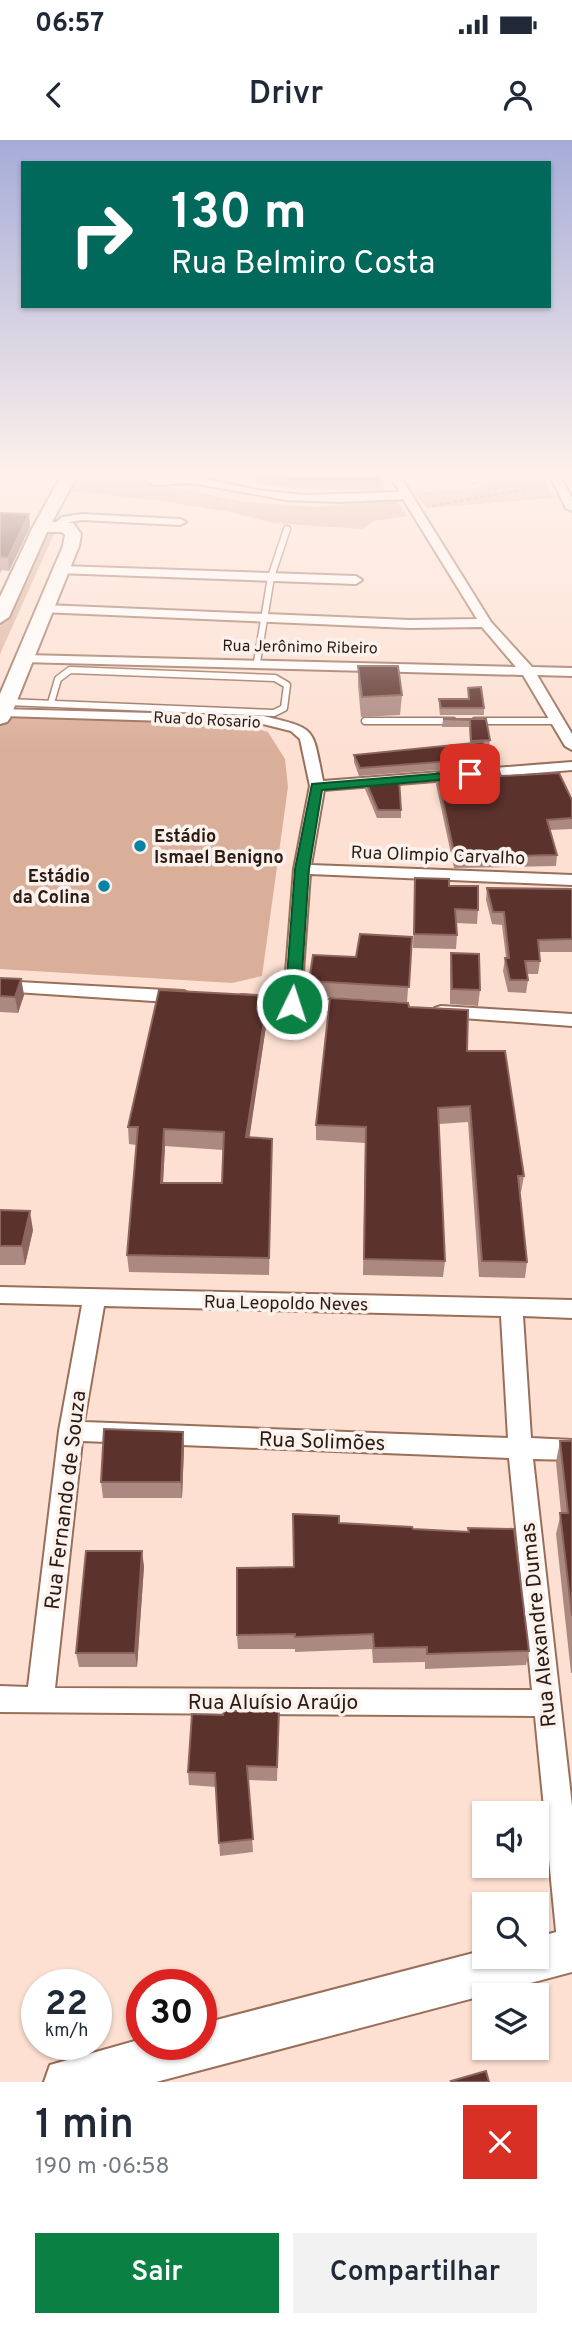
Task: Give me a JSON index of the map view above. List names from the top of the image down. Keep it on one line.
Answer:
{"streets":{"street":["Rua Jerônimo Ribeiro","Rua do Rosario","Rua Olimpio Carvalho","Rua Leopoldo Neves","Rua Solimões","Rua Fernando de Souza","Rua Alexandre Dumas","Rua Aluísio Araújo"]},"crossings":[["Rua do Rosario","Rua Olimpio Carvalho"],["Rua Leopoldo Neves","Rua Fernando de Souza"],["Rua Leopoldo Neves","Rua Alexandre Dumas"],["Rua Solimões","Rua Fernando de Souza"],["Rua Solimões","Rua Alexandre Dumas"],["Rua Fernando de Souza","Rua Aluísio Araújo"],["Rua Alexandre Dumas","Rua Aluísio Araújo"]],"places":["Estádio Ismael Benigno","Estádio da Colina"],"page":{"status":"06:57","header":"Drivr","turn":["130 m","Rua Belmiro Costa"],"speed":"22 km/h","limit":"30","heading":["1 min","190 m · 06:58"],"buttons":["Sair","Compartilhar"]}}
